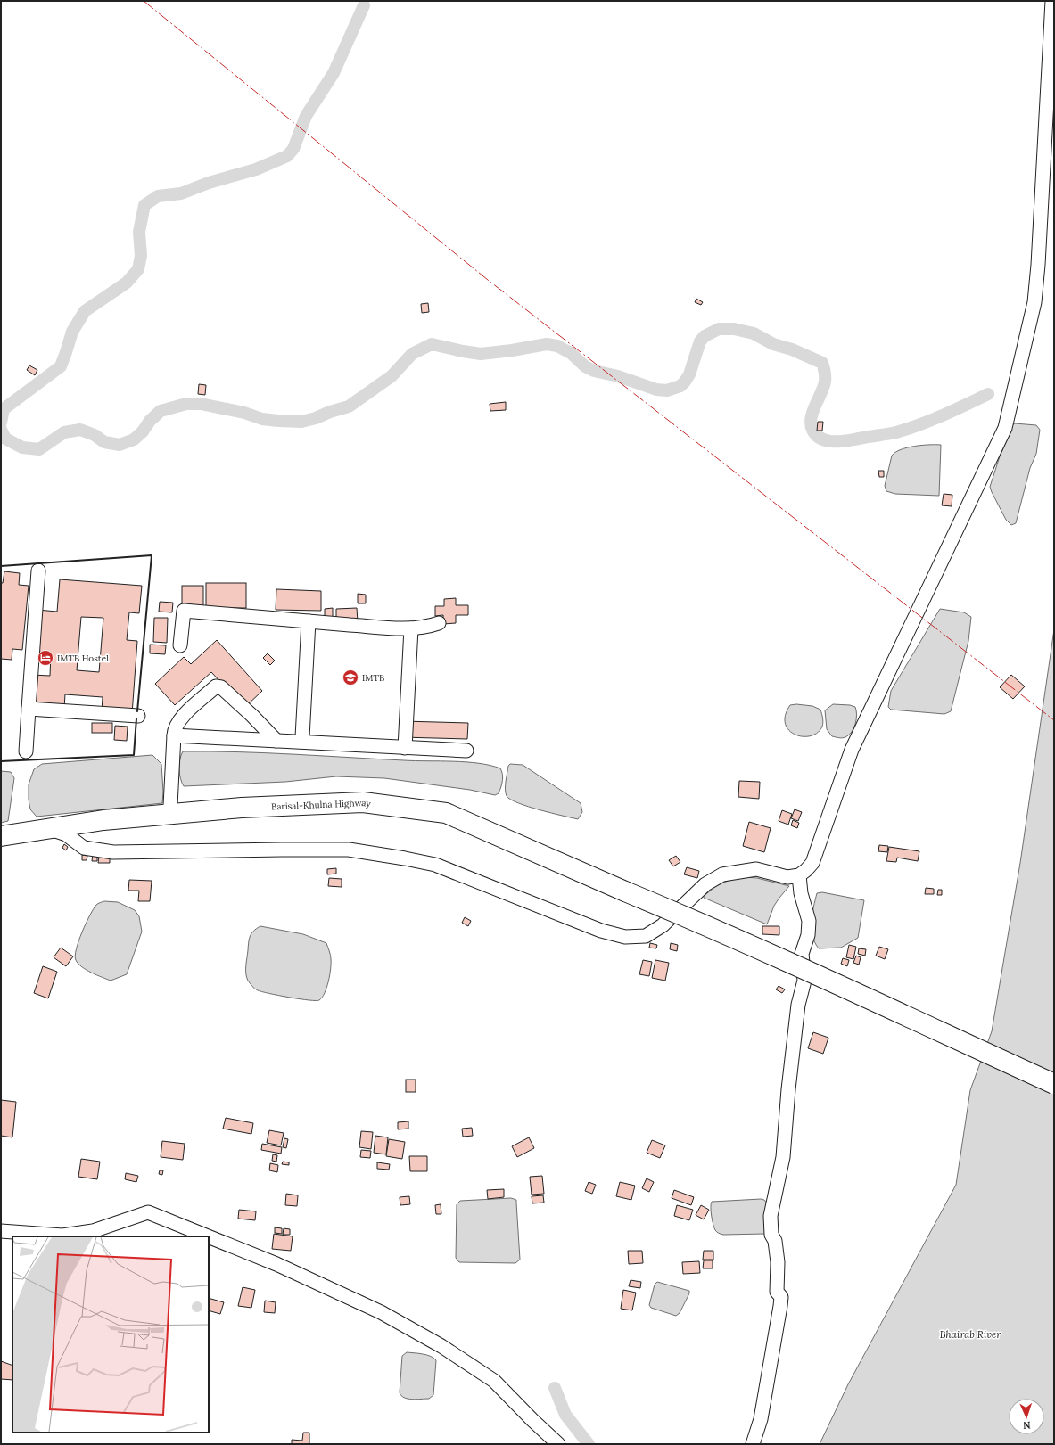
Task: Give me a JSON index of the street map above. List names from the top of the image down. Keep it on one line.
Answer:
{"streets":{"highway":["Barisal-Khulna Highway"]},"water":["Bhairab River"],"places":{"hotel":["IMTB Hostel"],"school or university":["IMTB"]},"north":"bottom"}
